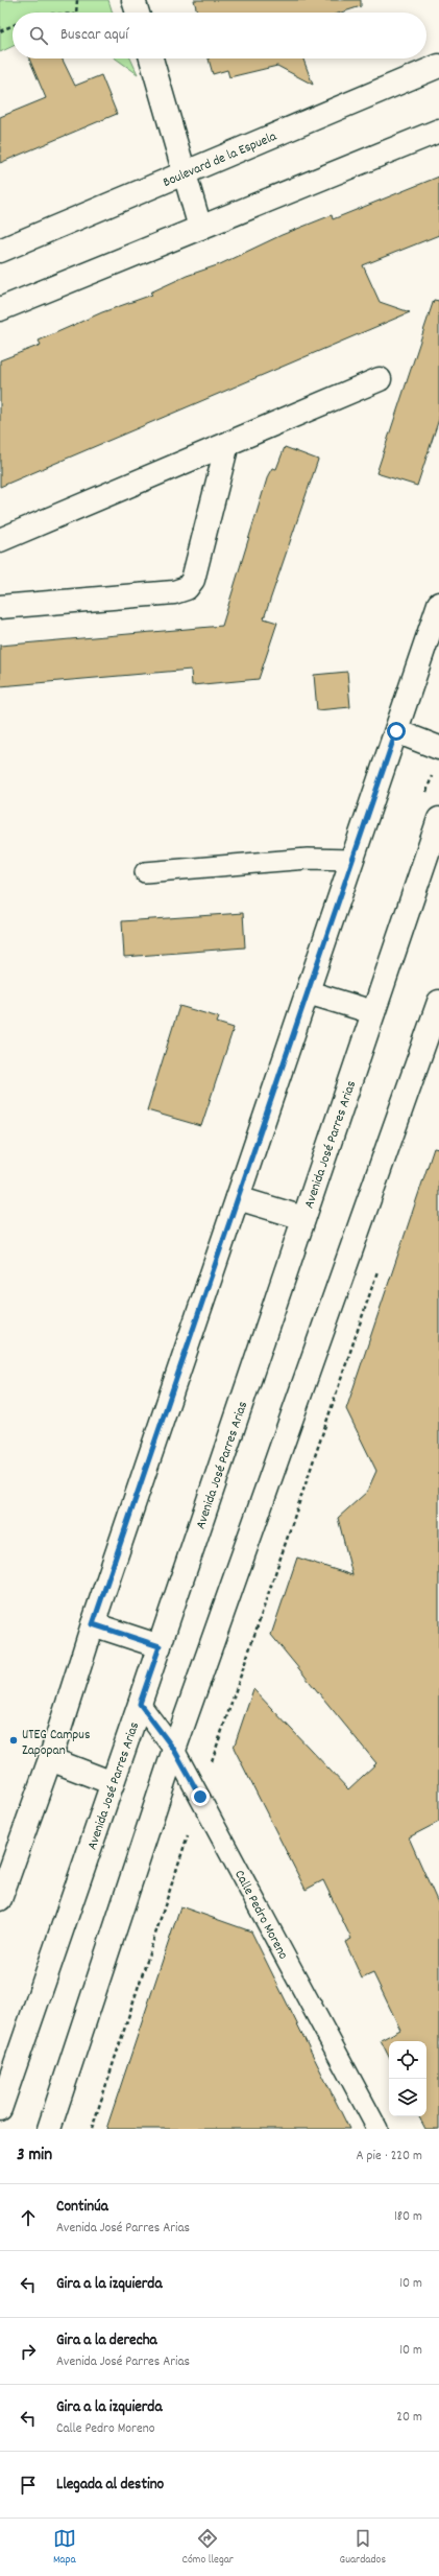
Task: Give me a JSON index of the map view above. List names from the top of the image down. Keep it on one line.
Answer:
{"streets":{"street":["Boulevard de la Espuela","Avenida José Parres Arias"],"lane":["Calle Pedro Moreno"]},"crossings":[["Avenida José Parres Arias","Calle Pedro Moreno"]],"places":["UTEG Campus Zapopan"],"page":{"search":"Buscar aquí","heading":["3 min","A pie · 220 m"],"list":[["Continúa","Avenida José Parres Arias","180 m"],["Gira a la izquierda","10 m"],["Gira a la derecha","Avenida José Parres Arias","10 m"],["Gira a la izquierda","Calle Pedro Moreno","20 m"],"Llegada al destino"],"nav":["Mapa","Cómo llegar","Guardados"]}}
